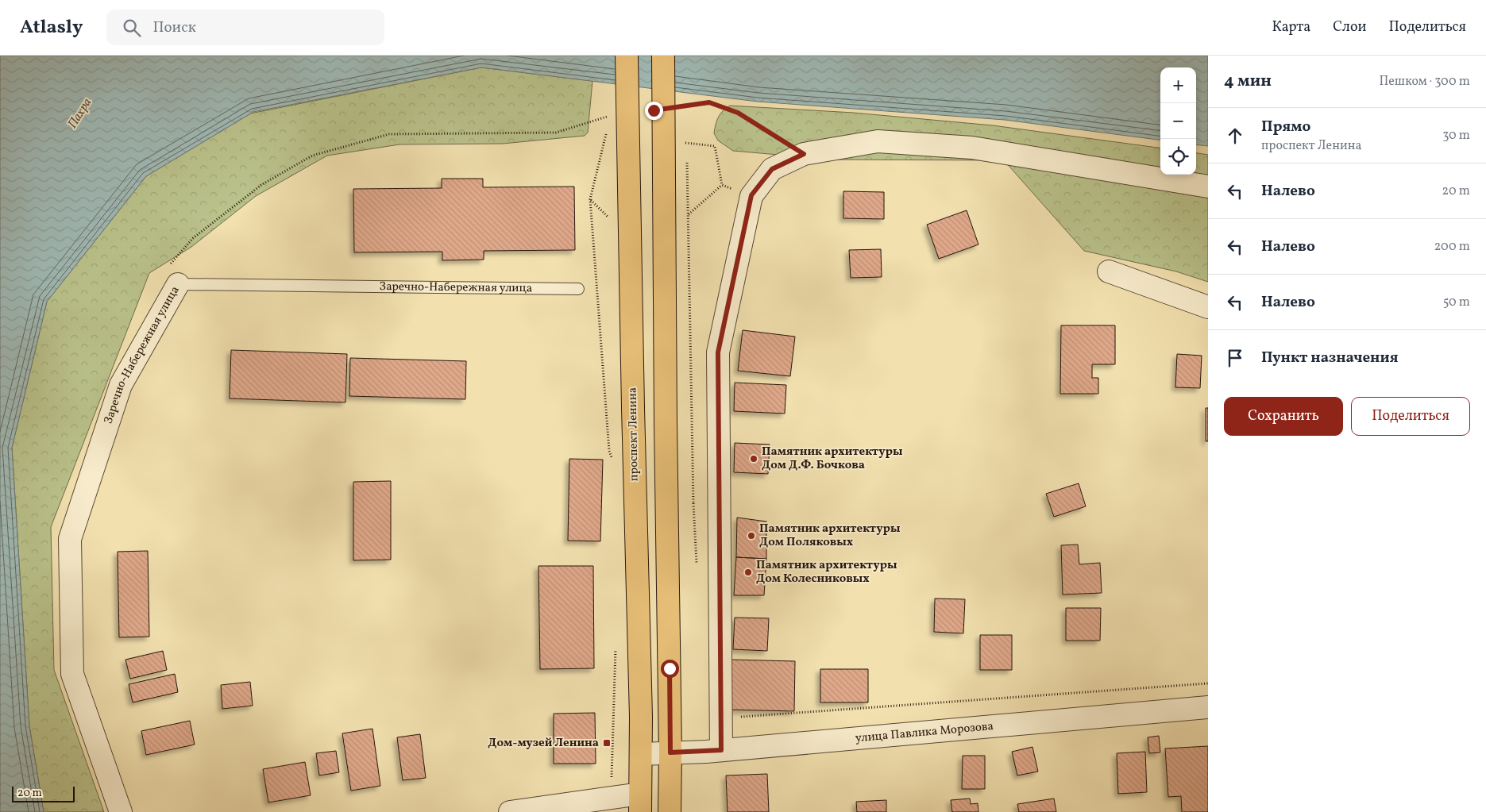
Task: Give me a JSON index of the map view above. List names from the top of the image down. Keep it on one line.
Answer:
{"streets":{"main road":["проспект Ленина"],"street":["Заречно-Набережная улица","улица Павлика Морозова"]},"crossings":[["проспект Ленина","улица Павлика Морозова"]],"water":["Пахра"],"places":{"other":["Памятник архитектуры Дом Д.Ф. Бочкова","Памятник архитектуры Дом Поляковых","Памятник архитектуры Дом Колесниковых"],"transit":["Дом-музей Ленина"]},"scale_bar":"20 m","page":{"header":"Atlasly","search":"Поиск","nav":["Карта","Слои","Поделиться"],"heading":["4 мин","Пешком · 300 m"],"map_buttons":["+","−"],"list":[["Прямо","проспект Ленина","30 m"],["Налево","20 m"],["Налево","200 m"],["Налево","50 m"],"Пункт назначения"],"buttons":["Сохранить","Поделиться"],"scale":"20 m"}}
